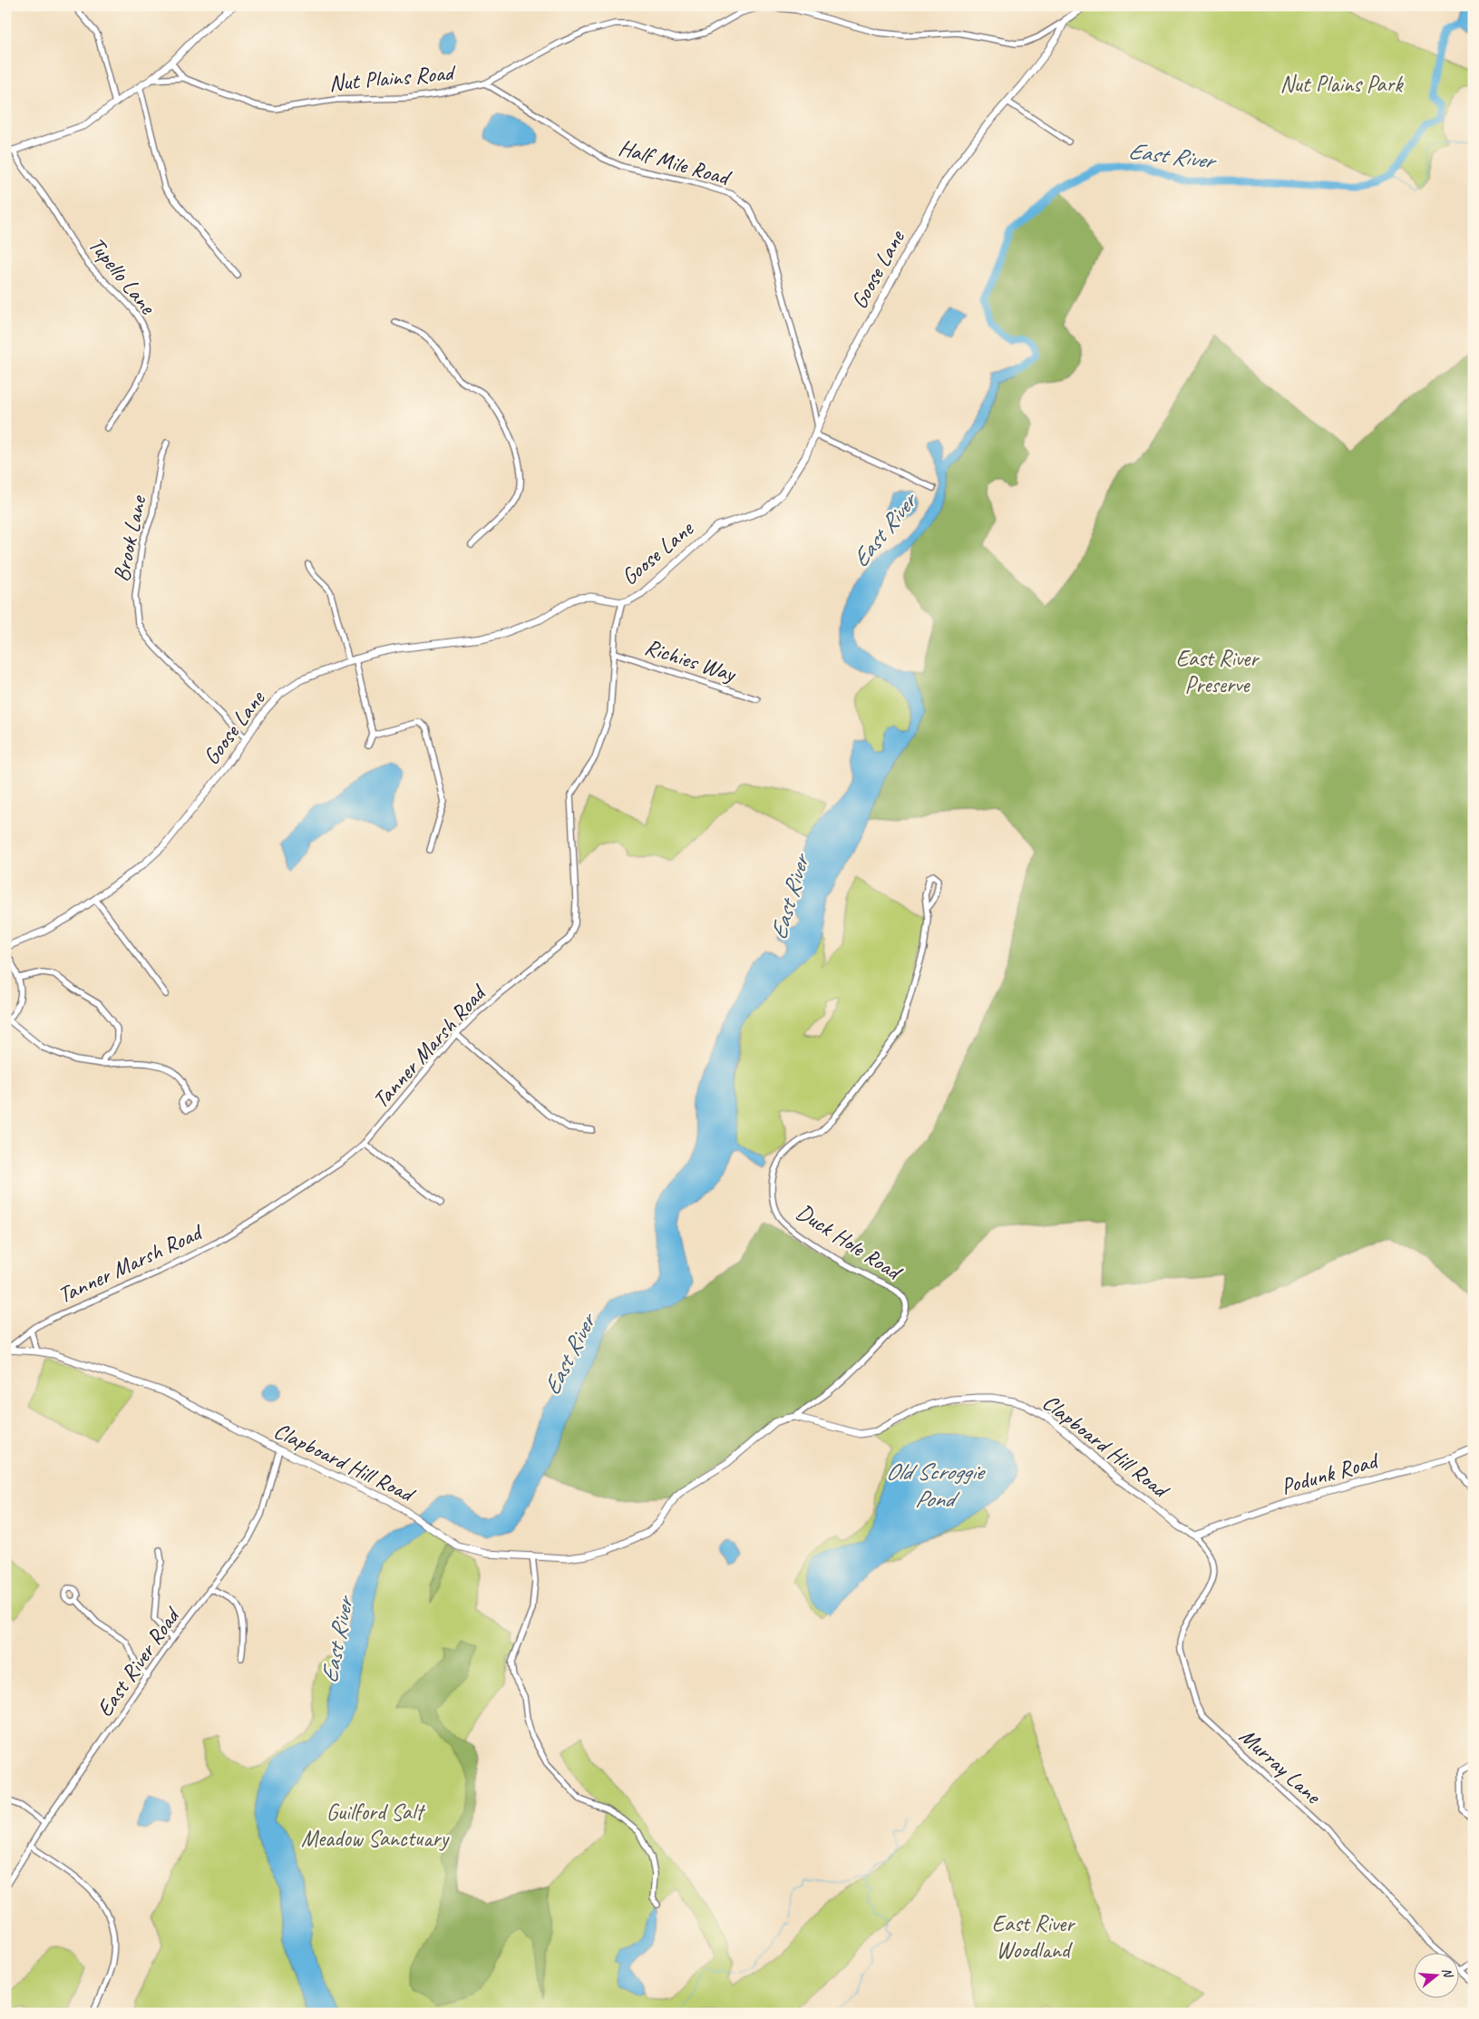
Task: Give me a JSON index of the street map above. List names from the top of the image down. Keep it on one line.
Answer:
{"streets":{"street":["Nut Plains Road","Half Mile Road","Goose Lane","Tupello Lane","Brook Lane","Richies Way","Tanner Marsh Road","Duck Hole Road","Clapboard Hill Road","Podunk Road","East River Road","Murray Lane"]},"crossings":[["Nut Plains Road","Half Mile Road"],["Nut Plains Road","Goose Lane"],["Half Mile Road","Goose Lane"],["Goose Lane","Brook Lane"],["Goose Lane","Tanner Marsh Road"],["Richies Way","Tanner Marsh Road"],["Tanner Marsh Road","Clapboard Hill Road"],["Duck Hole Road","Clapboard Hill Road"],["Clapboard Hill Road","Podunk Road"],["Clapboard Hill Road","East River Road"],["Clapboard Hill Road","Murray Lane"],["Podunk Road","Murray Lane"]],"water":["East River","Old Scroggie Pond"],"parks":["Nut Plains Park","East River Preserve","Guilford Salt Meadow Sanctuary","East River Woodland"],"north":"right"}
